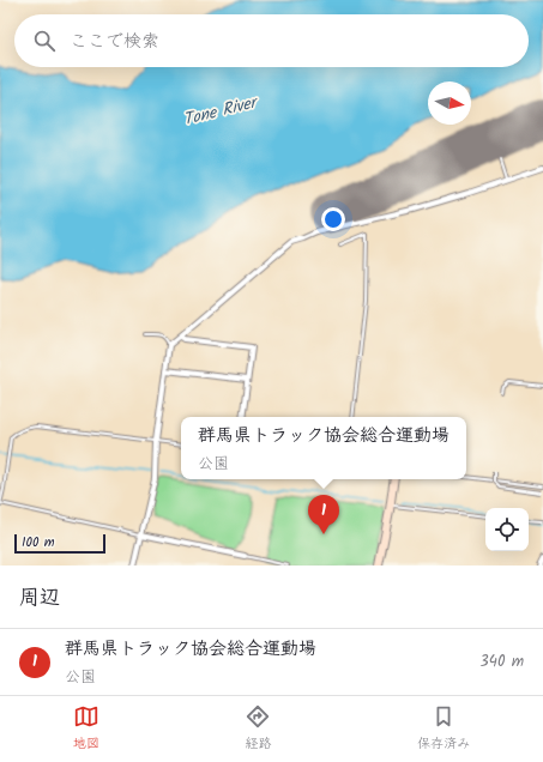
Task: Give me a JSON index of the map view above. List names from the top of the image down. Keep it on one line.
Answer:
{"water":["Tone River"],"scale_bar":"100 m","north":"right","page":{"search":"ここで検索","popup":["群馬県トラック協会総合運動場","公園"],"pins":"1","scale":"100 m","heading":"周辺","list":[{"mark":"1","name":"群馬県トラック協会総合運動場","note":"公園","value":"340 m"}],"nav":["地図","経路","保存済み"]}}
